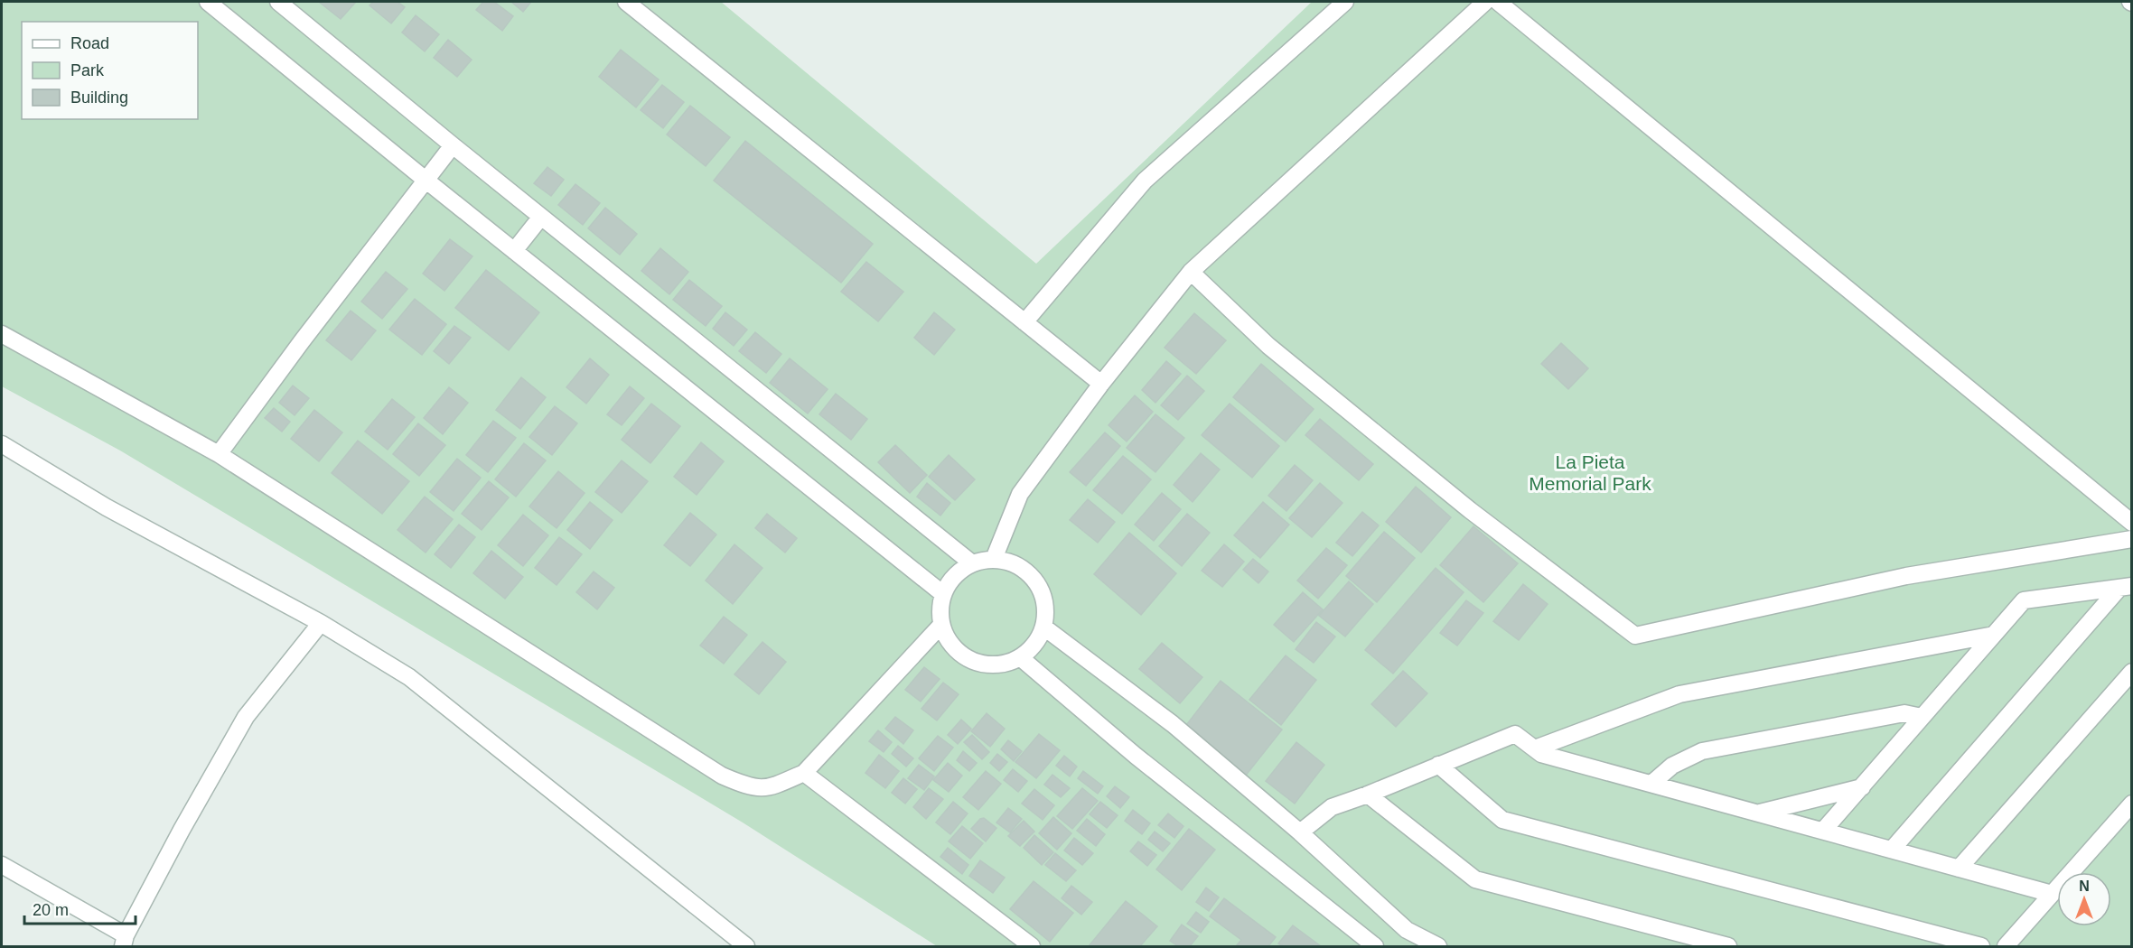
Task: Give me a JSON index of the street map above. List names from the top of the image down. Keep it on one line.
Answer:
{"parks":["La Pieta Memorial Park"],"legend":["Road","Park","Building"],"scale_bar":"20 m","north":"top"}
